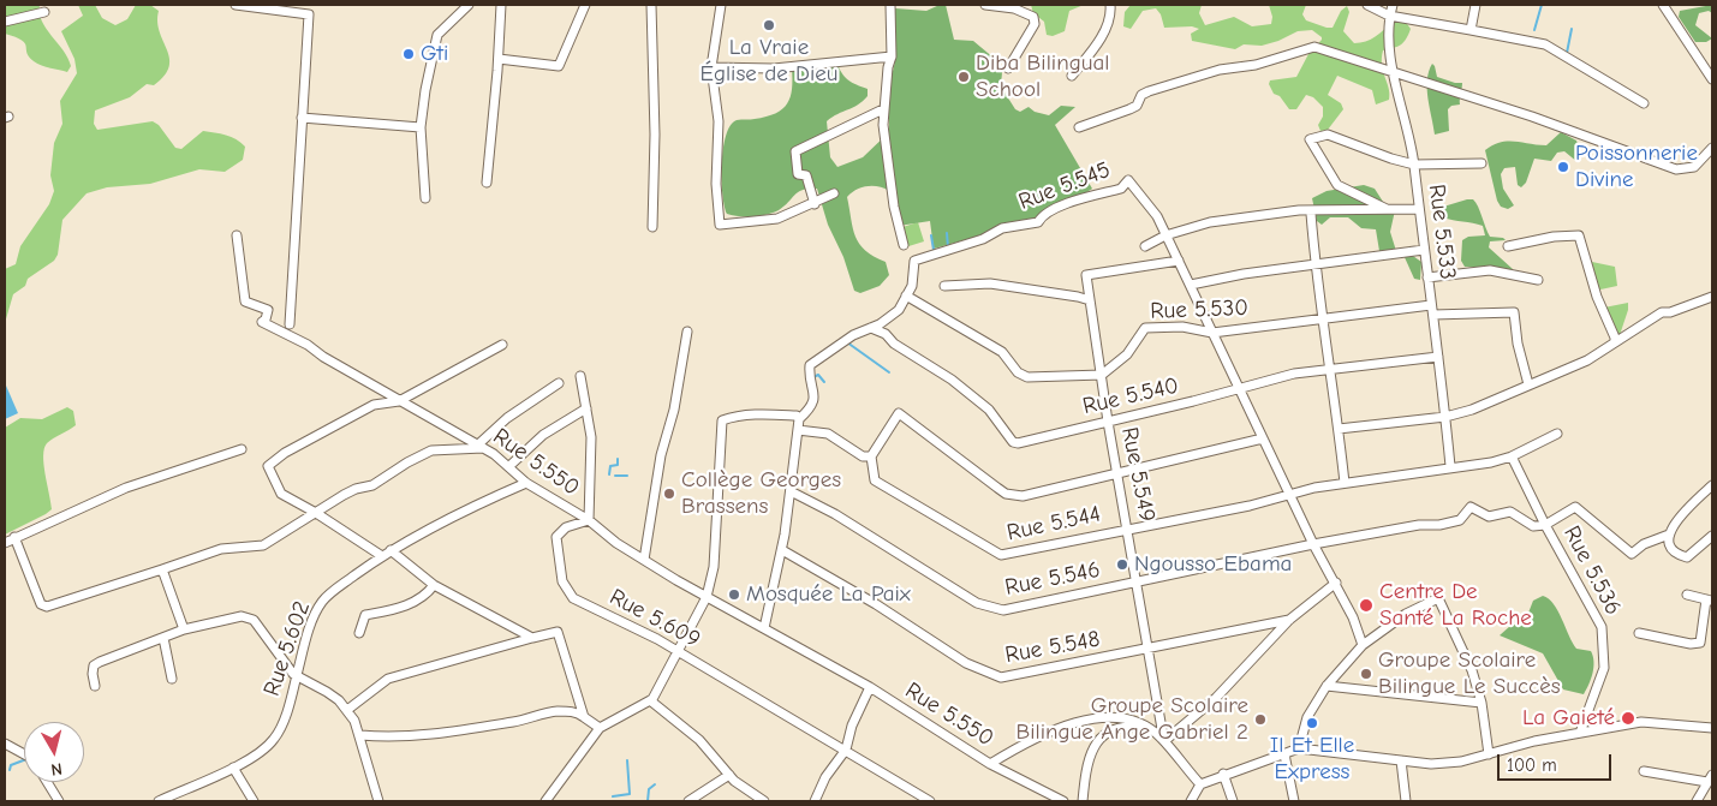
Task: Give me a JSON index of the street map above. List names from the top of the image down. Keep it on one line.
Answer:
{"streets":{"street":["Rue 5.545","Rue 5.533","Rue 5.530","Rue 5.540","Rue 5.550","Rue 5.549","Rue 5.544","Rue 5.536","Rue 5.546","Rue 5.609","Rue 5.548","Rue 5.602"]},"crossings":[["Rue 5.545","Rue 5.530"],["Rue 5.545","Rue 5.540"],["Rue 5.545","Rue 5.550"],["Rue 5.545","Rue 5.549"],["Rue 5.545","Rue 5.544"],["Rue 5.545","Rue 5.536"],["Rue 5.545","Rue 5.546"],["Rue 5.545","Rue 5.548"],["Rue 5.533","Rue 5.530"],["Rue 5.533","Rue 5.540"],["Rue 5.533","Rue 5.544"],["Rue 5.530","Rue 5.549"],["Rue 5.540","Rue 5.549"],["Rue 5.550","Rue 5.549"],["Rue 5.550","Rue 5.609"],["Rue 5.550","Rue 5.602"],["Rue 5.549","Rue 5.544"],["Rue 5.549","Rue 5.546"],["Rue 5.549","Rue 5.548"],["Rue 5.536","Rue 5.546"]],"places":["La Vraie Église de Dieu","Gti","Diba Bilingual School","Poissonnerie Divine","Collège Georges Brassens","Ngousso Ebama","Mosquée La Paix","Centre De Santé La Roche","Groupe Scolaire Bilingue Le Succès","La Gaieté","Groupe Scolaire Bilingue Ange Gabriel 2","Il Et Elle Express"],"scale_bar":"100 m","north":"bottom"}
